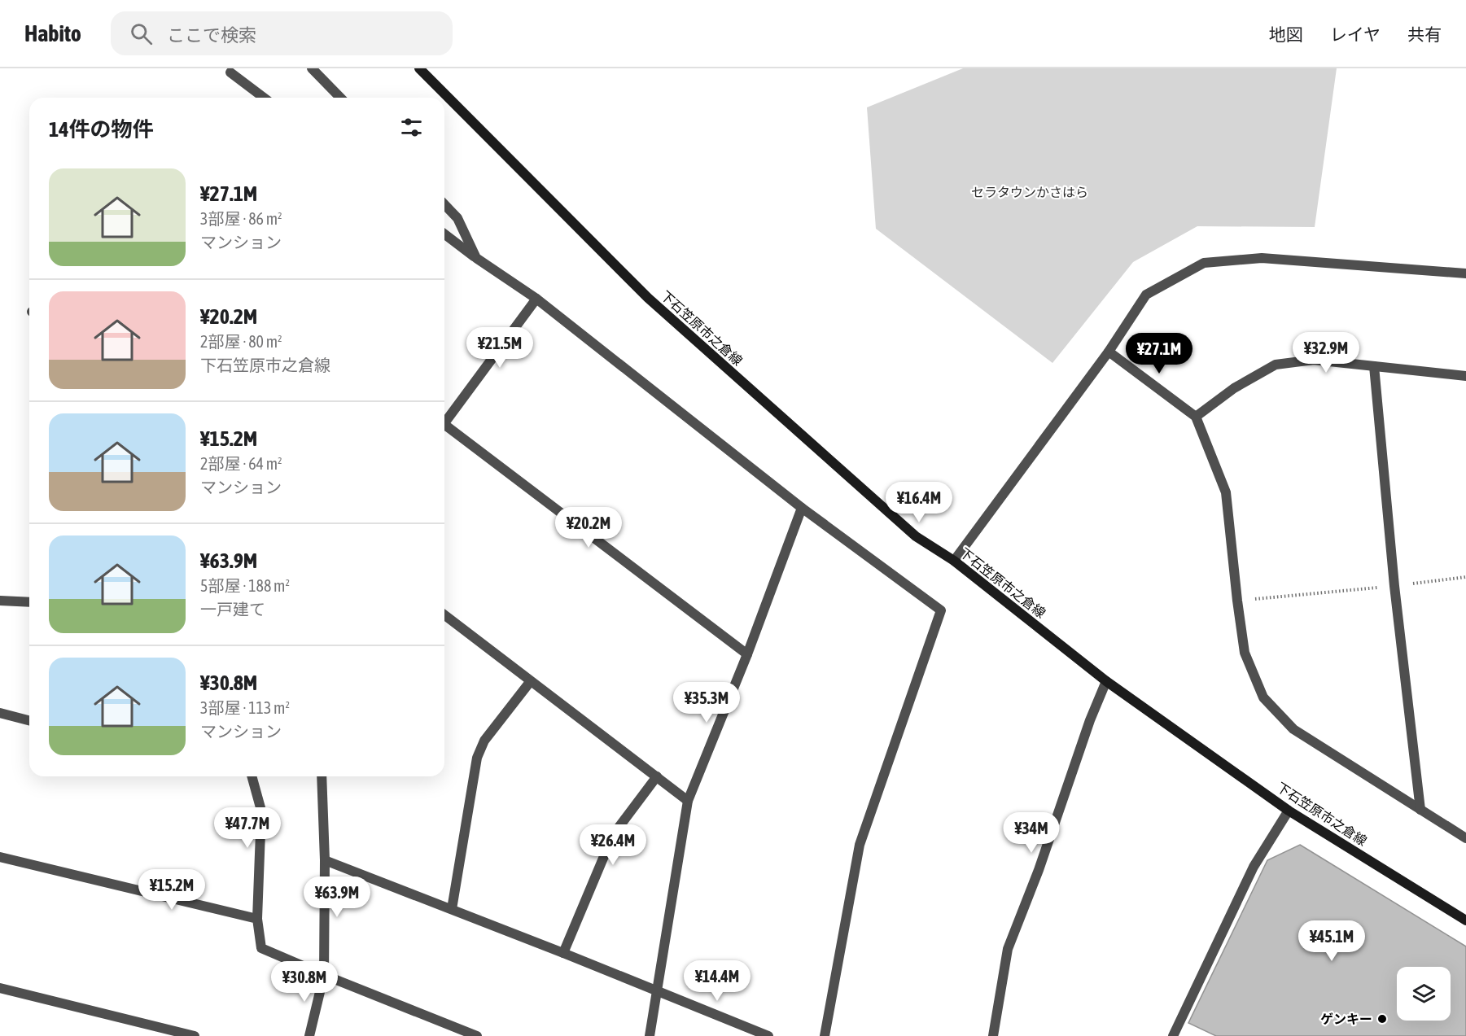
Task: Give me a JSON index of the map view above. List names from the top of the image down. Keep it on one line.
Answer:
{"streets":{"main road":["下石笠原市之倉線"]},"parks":["セラタウンかさはら"],"places":["ゲンキー"],"page":{"header":"Habito","search":"ここで検索","nav":["地図","レイヤ","共有"],"heading":"14件の物件","list":[{"name":"¥27.1M","note":"3部屋 · 86 m² · マンション"},{"name":"¥20.2M","note":"2部屋 · 80 m² · 下石笠原市之倉線"},{"name":"¥15.2M","note":"2部屋 · 64 m² · マンション"},{"name":"¥63.9M","note":"5部屋 · 188 m² · 一戸建て"},{"name":"¥30.8M","note":"3部屋 · 113 m² · マンション"}],"price":["¥21.5M","¥32.9M","¥27.1M","¥16.4M","¥20.2M","¥35.3M","¥47.7M","¥34M","¥26.4M","¥15.2M","¥63.9M","¥45.1M","¥14.4M","¥30.8M"]}}
